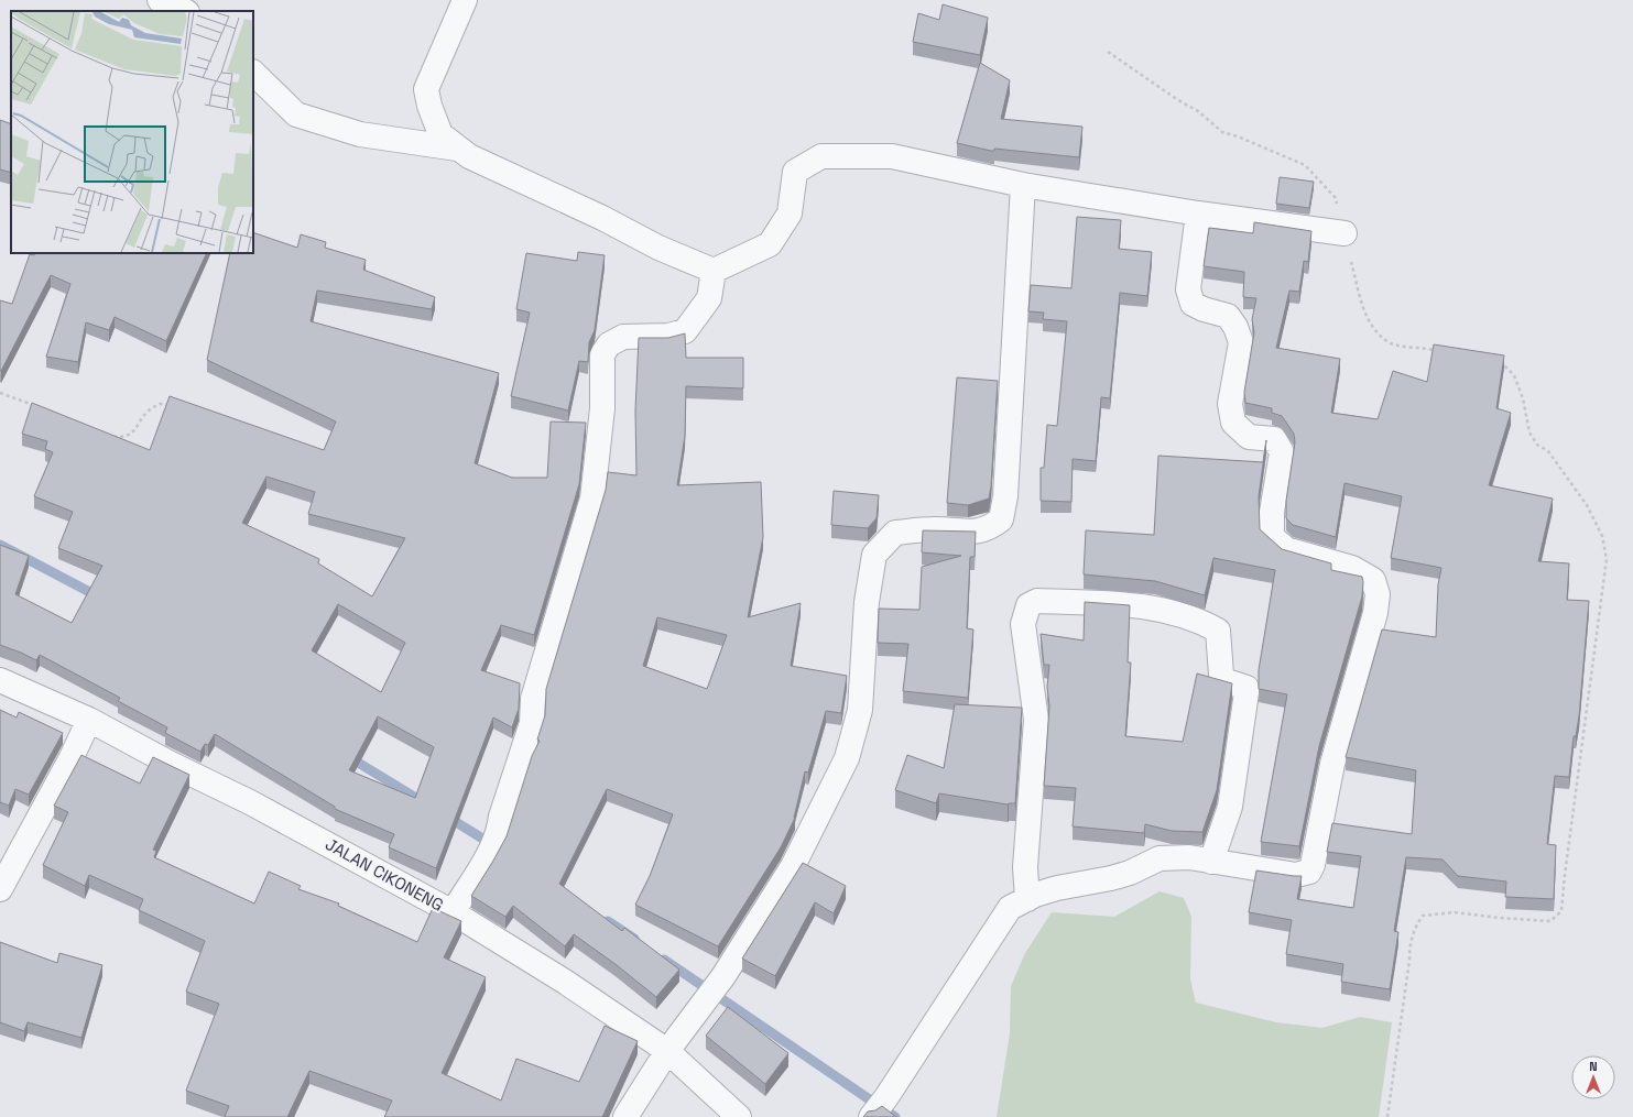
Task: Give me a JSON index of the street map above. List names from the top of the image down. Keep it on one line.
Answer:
{"streets":{"street":["JALAN CIKONENG"]},"north":"top"}
